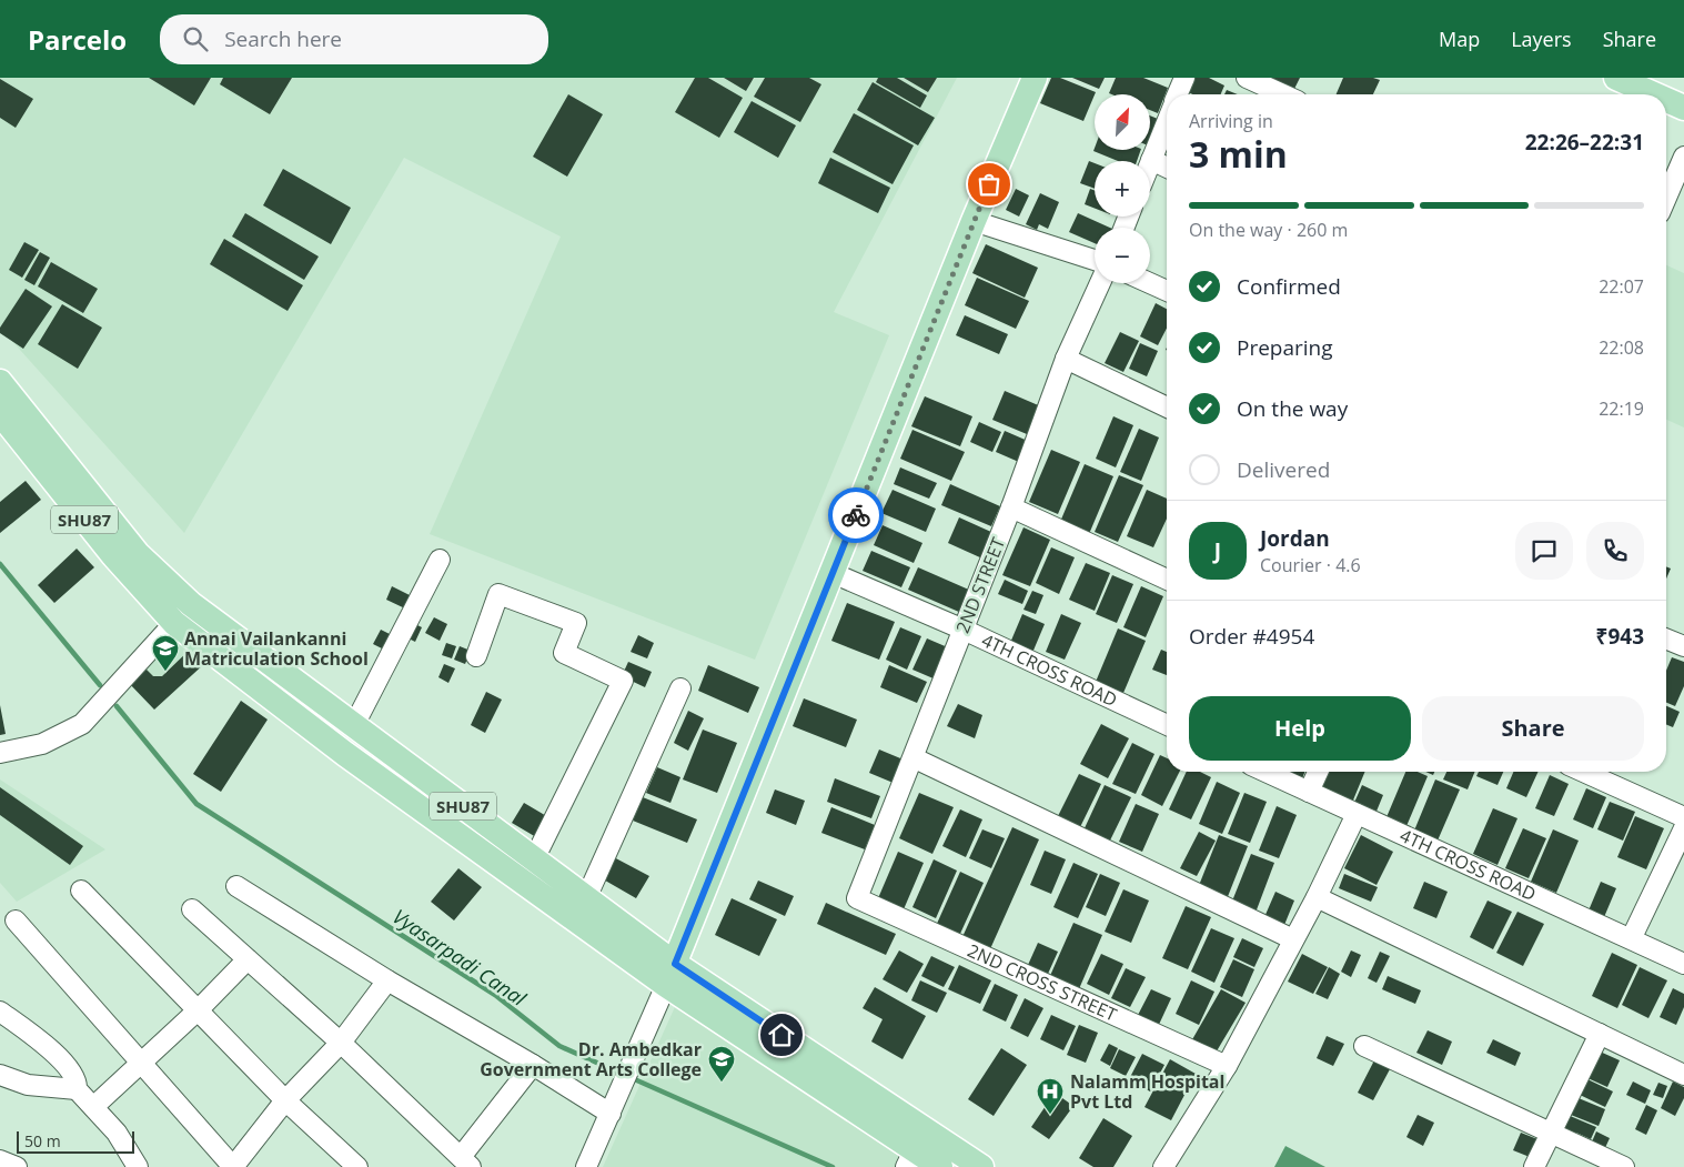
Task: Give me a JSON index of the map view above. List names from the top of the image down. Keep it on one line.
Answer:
{"streets":{"main road":["SHU87"],"street":["2ND STREET","4TH CROSS ROAD","2ND CROSS STREET"]},"crossings":[["2ND STREET","4TH CROSS ROAD"],["2ND STREET","2ND CROSS STREET"]],"water":["Vyasarpadi Canal"],"places":{"school or university":["Annai Vailankanni Matriculation School","Dr. Ambedkar Government Arts College"],"hospital":["Nalamm Hospital Pvt Ltd"]},"scale_bar":"50 m","north":"top right","page":{"header":"Parcelo","search":"Search here","nav":["Map","Layers","Share"],"map_buttons":["+","−"],"heading":["3 min","Arriving in","22:26–22:31"],"panel":["Jordan","Courier · 4.6","Order #4954","₹943"],"bar":"On the way · 260 m","list":[["Confirmed","22:07"],["Preparing","22:08"],["On the way","22:19"],"Delivered"],"round":"J","buttons":["Help","Share"],"scale":"50 m"}}
